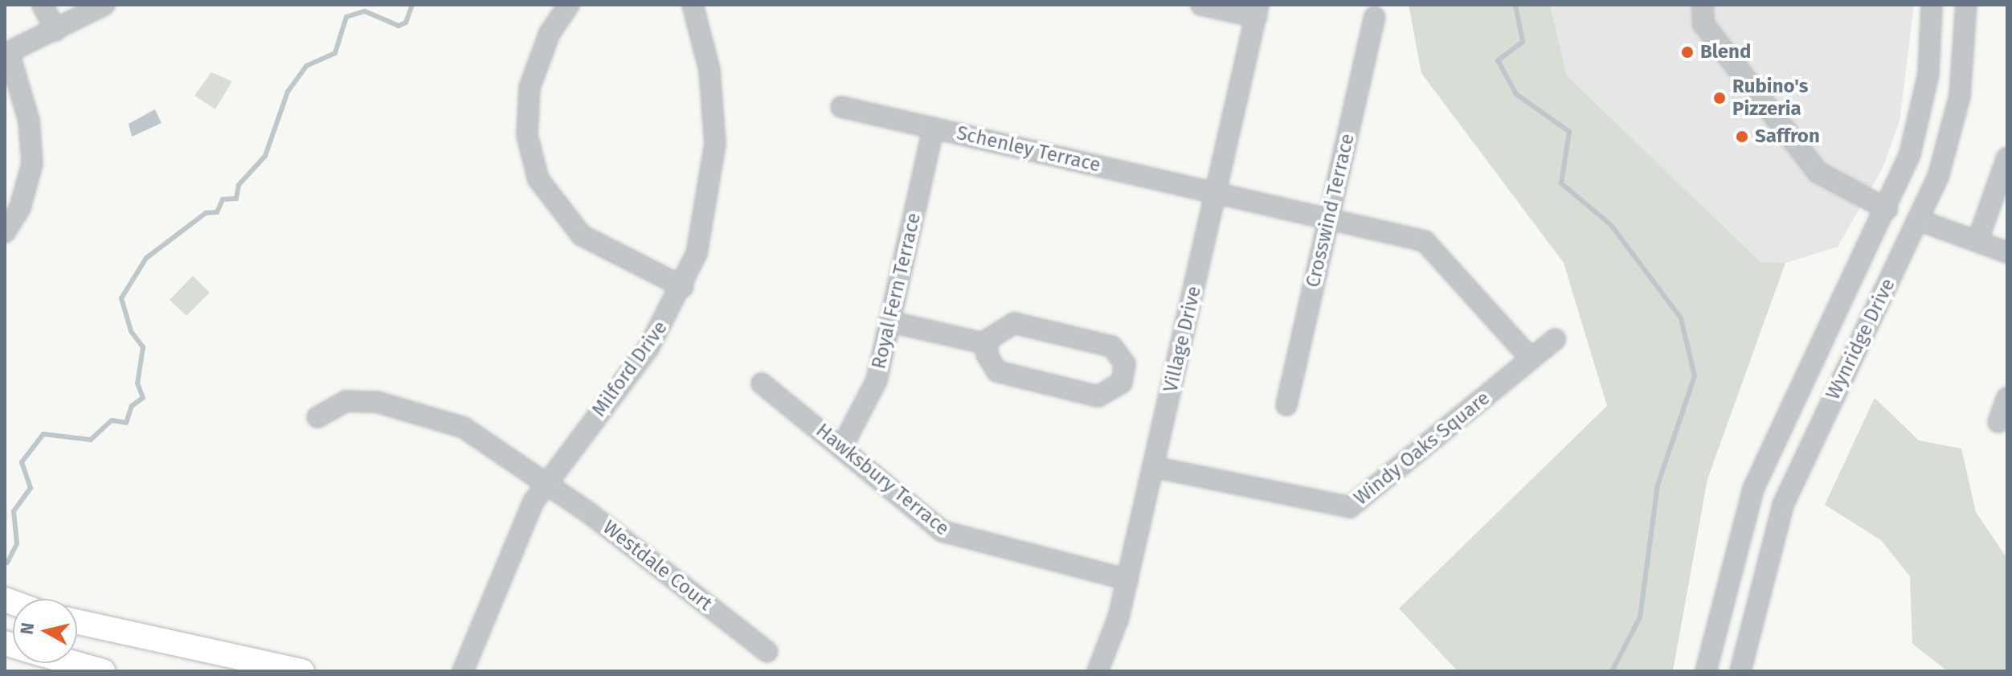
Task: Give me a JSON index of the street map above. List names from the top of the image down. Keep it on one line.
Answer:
{"streets":{"street":["Schenley Terrace","Crosswind Terrace","Royal Fern Terrace","Village Drive","Wynridge Drive","Milford Drive","Windy Oaks Square","Hawksbury Terrace","Westdale Court"]},"crossings":[["Schenley Terrace","Royal Fern Terrace"],["Schenley Terrace","Village Drive"],["Royal Fern Terrace","Hawksbury Terrace"],["Village Drive","Windy Oaks Square"],["Village Drive","Hawksbury Terrace"],["Milford Drive","Westdale Court"]],"places":["Blend","Rubino's Pizzeria","Saffron"],"north":"left"}
